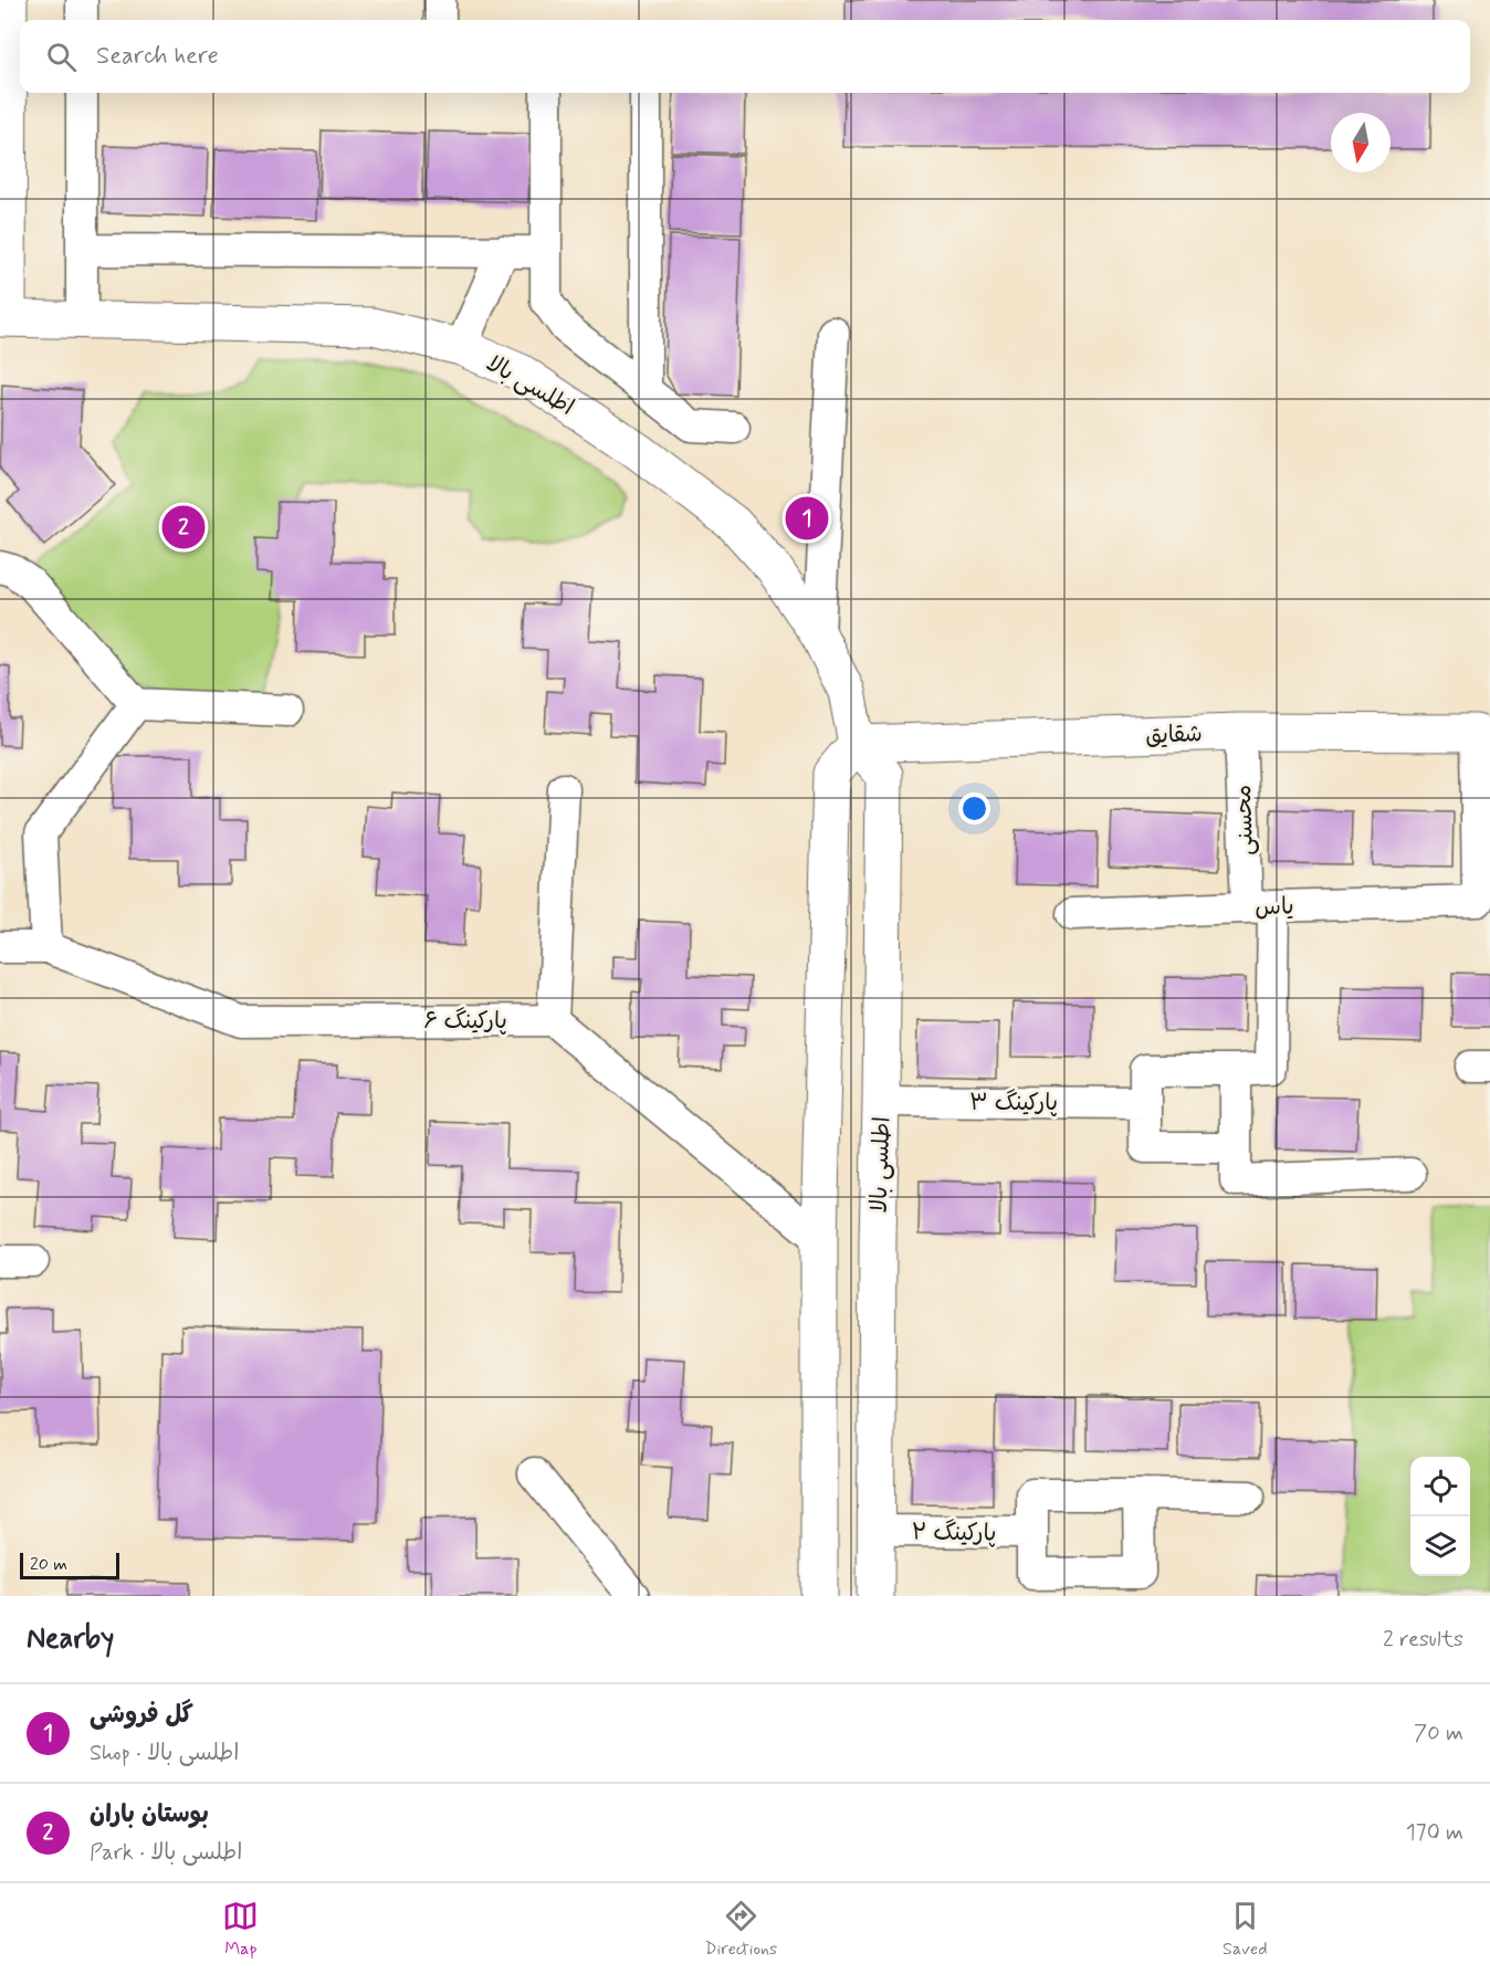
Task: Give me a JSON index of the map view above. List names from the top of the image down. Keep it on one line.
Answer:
{"streets":{"street":["اطلسی بالا","شقایق","محسنی","یاس","پارکینگ ۶","پارکینگ ۳","پارکینگ ۲"]},"crossings":[["اطلسی بالا","شقایق"],["اطلسی بالا","پارکینگ ۳"],["اطلسی بالا","پارکینگ ۲"],["شقایق","محسنی"],["شقایق","یاس"],["محسنی","یاس"]],"scale_bar":"20 m","north":"bottom","page":{"search":"Search here","pins":["1","2"],"scale":"20 m","heading":["Nearby","2 results"],"list":[{"mark":"1","name":"گل فروشی","note":"Shop · اطلسی بالا","value":"70 m"},{"mark":"2","name":"بوستان باران","note":"Park · اطلسی بالا","value":"170 m"}],"nav":["Map","Directions","Saved"]}}
